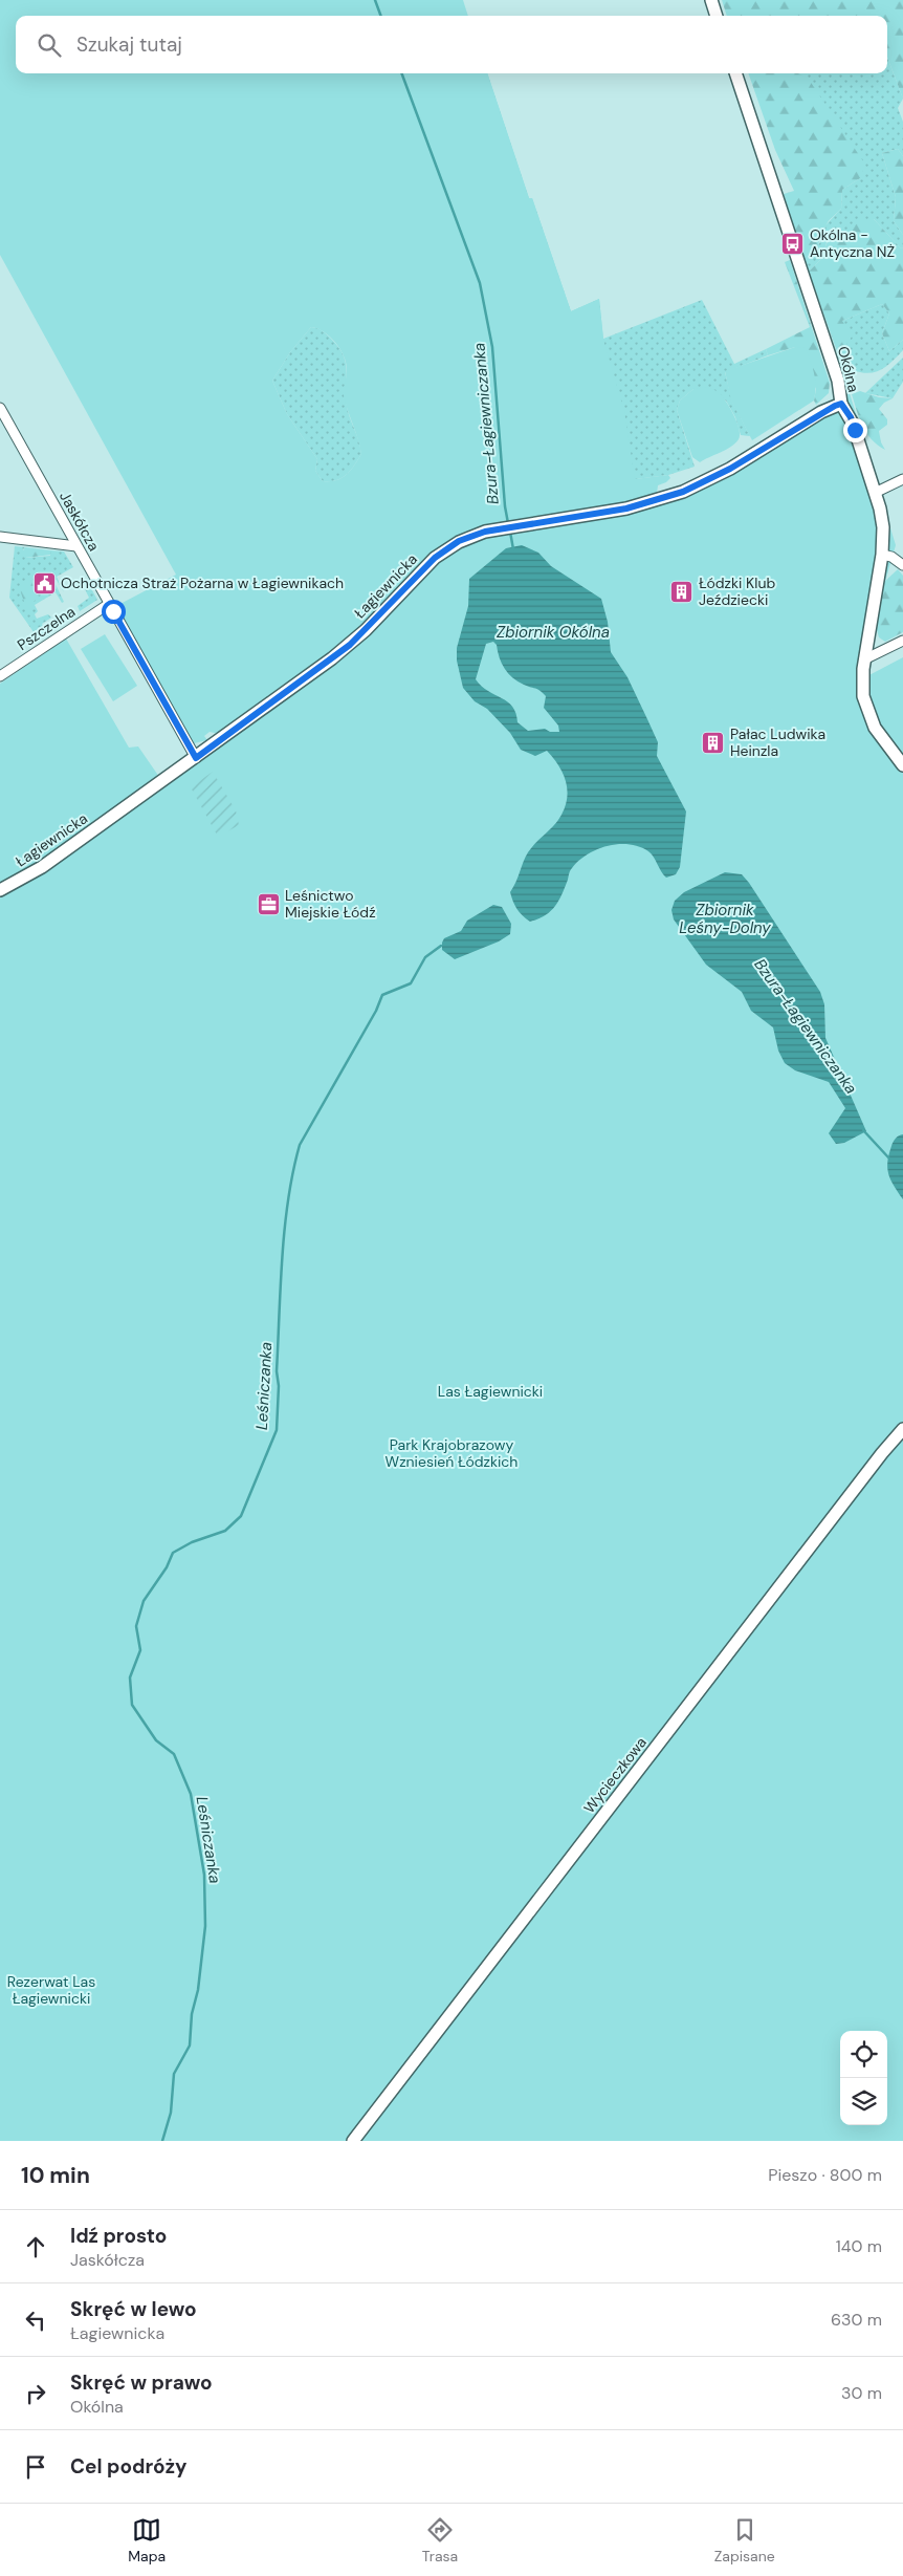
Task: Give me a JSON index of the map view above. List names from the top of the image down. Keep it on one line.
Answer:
{"streets":{"street":["Okólna","Jaskółcza","Łagiewnicka","Pszczelna","Wycieczkowa"]},"crossings":[["Okólna","Łagiewnicka"],["Jaskółcza","Łagiewnicka"],["Jaskółcza","Pszczelna"]],"water":["Bzura-Łagiewniczanka","Zbiornik Okólna","Zbiornik Leśny-Dolny","Leśniczanka"],"parks":["Las Łagiewnicki","Park Krajobrazowy Wzniesień Łódzkich","Rezerwat Las Łagiewnicki"],"places":{"bus stop":["Okólna - Antyczna NŻ"],"public building":["Ochotnicza Straż Pożarna w Łagiewnikach"],"building":["Łódzki Klub Jeździecki","Pałac Ludwika Heinzla"],"office":["Leśnictwo Miejskie Łódź"]},"page":{"search":"Szukaj tutaj","heading":["10 min","Pieszo · 800 m"],"list":[["Idź prosto","Jaskółcza","140 m"],["Skręć w lewo","Łagiewnicka","630 m"],["Skręć w prawo","Okólna","30 m"],"Cel podróży"],"nav":["Mapa","Trasa","Zapisane"]}}
